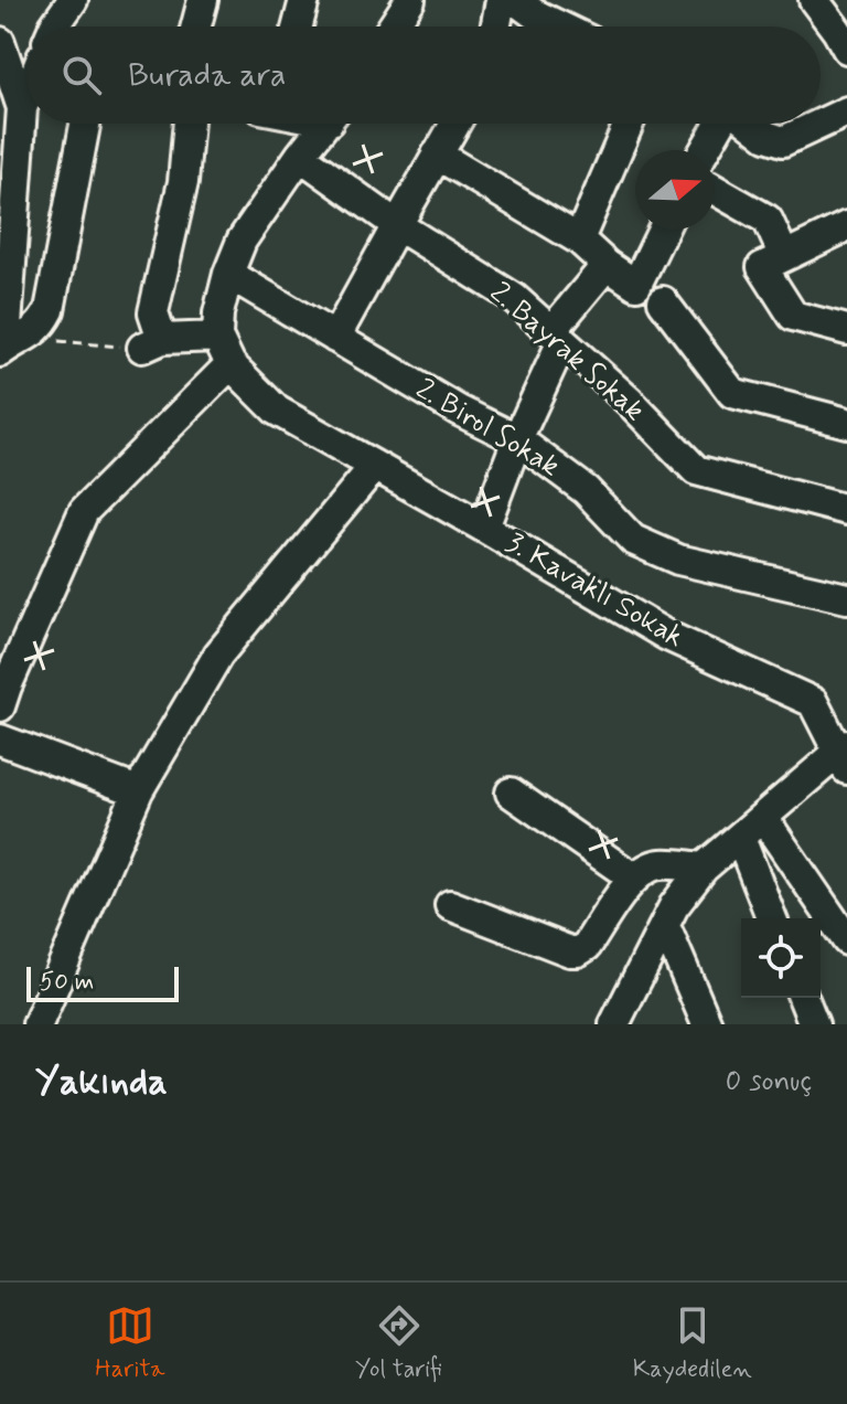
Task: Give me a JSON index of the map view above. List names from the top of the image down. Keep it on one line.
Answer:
{"streets":{"street":["2. Bayrak Sokak","2. Birol Sokak","3. Kavaklı Sokak"]},"scale_bar":"50 m","north":"right","page":{"search":"Burada ara","scale":"50 m","heading":["Yakında","0 sonuç"],"nav":["Harita","Yol tarifi","Kaydedilen"]}}
